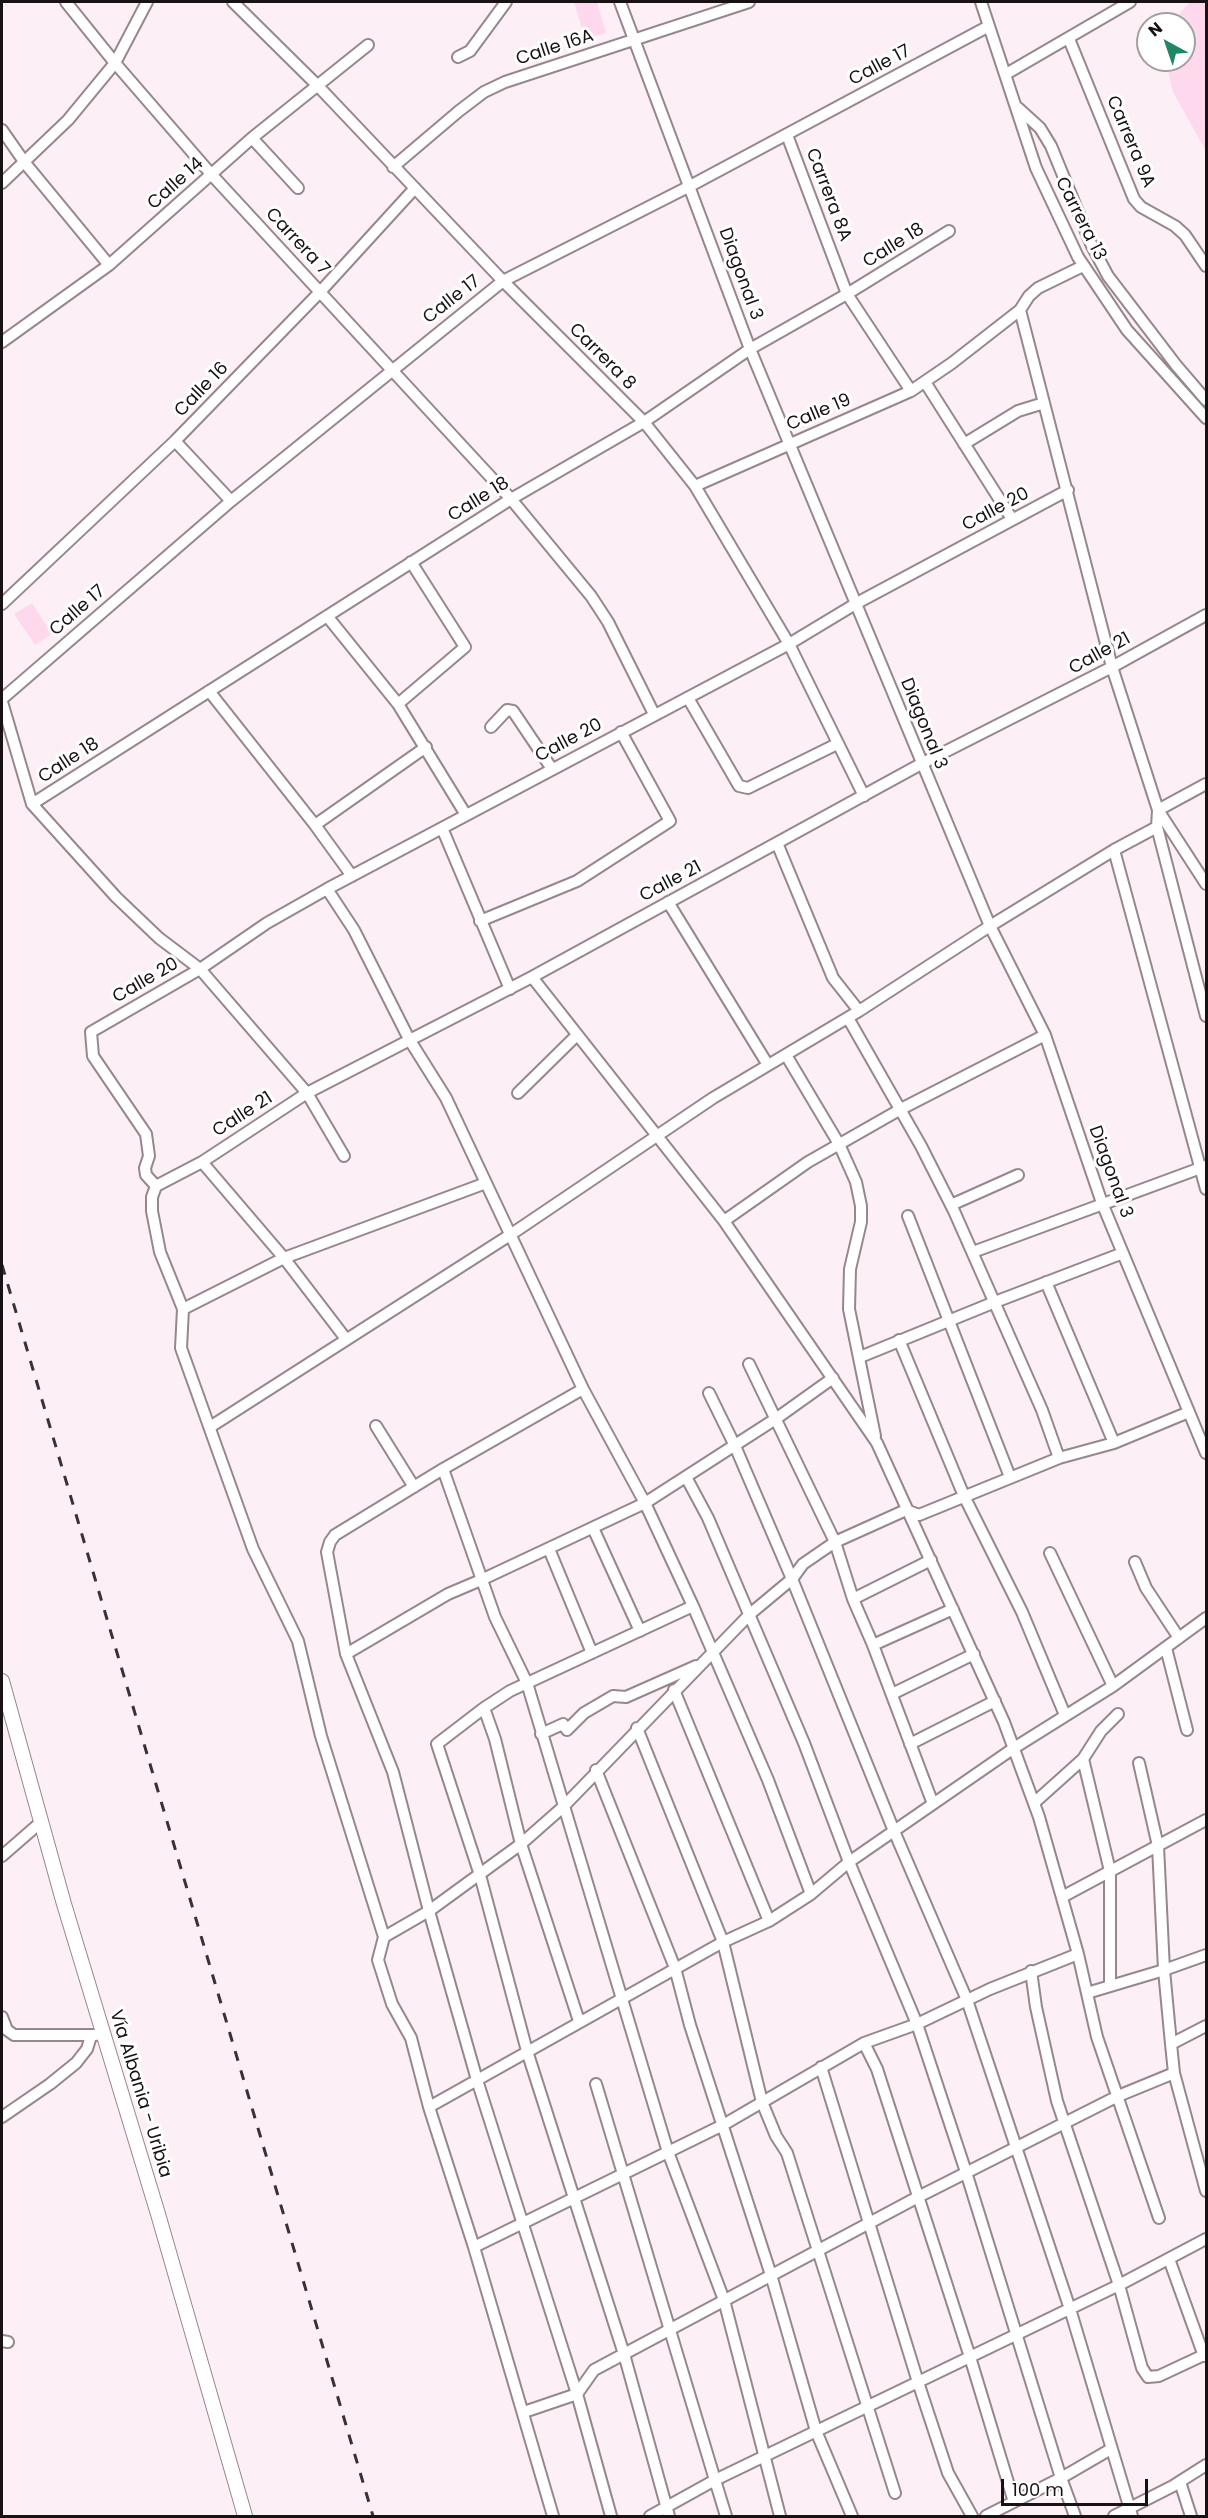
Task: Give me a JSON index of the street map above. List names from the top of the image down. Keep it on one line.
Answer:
{"streets":{"main road":["Vía Albania - Uribia"],"street":["Calle 16A","Calle 17","Carrera 9A","Calle 14","Carrera 8A","Carrera 13","Carrera 7","Calle 18","Diagonal 3","Carrera 8","Calle 16","Calle 19","Calle 20","Calle 21"]},"crossings":[["Calle 16A","Diagonal 3"],["Calle 16A","Carrera 8"],["Calle 17","Carrera 8A"],["Calle 17","Carrera 13"],["Calle 17","Carrera 7"],["Calle 17","Diagonal 3"],["Calle 17","Carrera 8"],["Calle 14","Carrera 7"],["Calle 14","Carrera 8"],["Carrera 8A","Calle 18"],["Carrera 8A","Calle 19"],["Carrera 13","Calle 19"],["Carrera 7","Calle 18"],["Carrera 7","Calle 16"],["Carrera 7","Calle 20"],["Calle 18","Diagonal 3"],["Calle 18","Carrera 8"],["Diagonal 3","Calle 19"],["Diagonal 3","Calle 20"],["Diagonal 3","Calle 21"],["Carrera 8","Calle 16"],["Carrera 8","Calle 19"],["Carrera 8","Calle 20"],["Carrera 8","Calle 21"],["Calle 20","Calle 21"]],"scale_bar":"100 m","north":"top left"}
